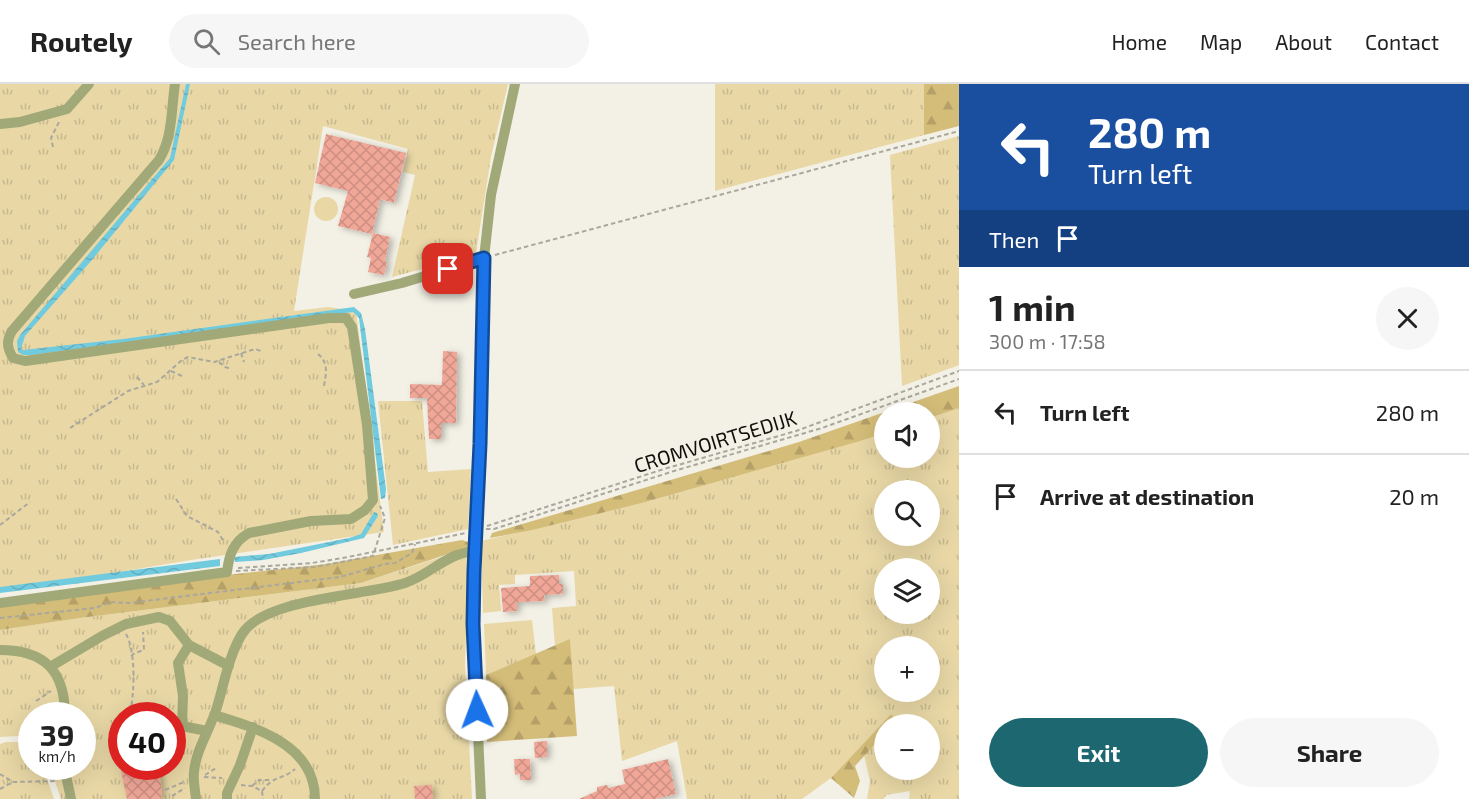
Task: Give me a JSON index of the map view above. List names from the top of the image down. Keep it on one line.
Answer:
{"streets":{"path":["CROMVOIRTSEDIJK"]},"page":{"header":"Routely","search":"Search here","nav":["Home","Map","About","Contact"],"turn":["280 m","Turn left"],"then":"Then","heading":["1 min","300 m · 17:58"],"list":[{"name":"Turn left","value":"280 m"},{"name":"Arrive at destination","value":"20 m"}],"map_buttons":["+","−"],"speed":"39 km/h","limit":"40","buttons":["Exit","Share"]}}
